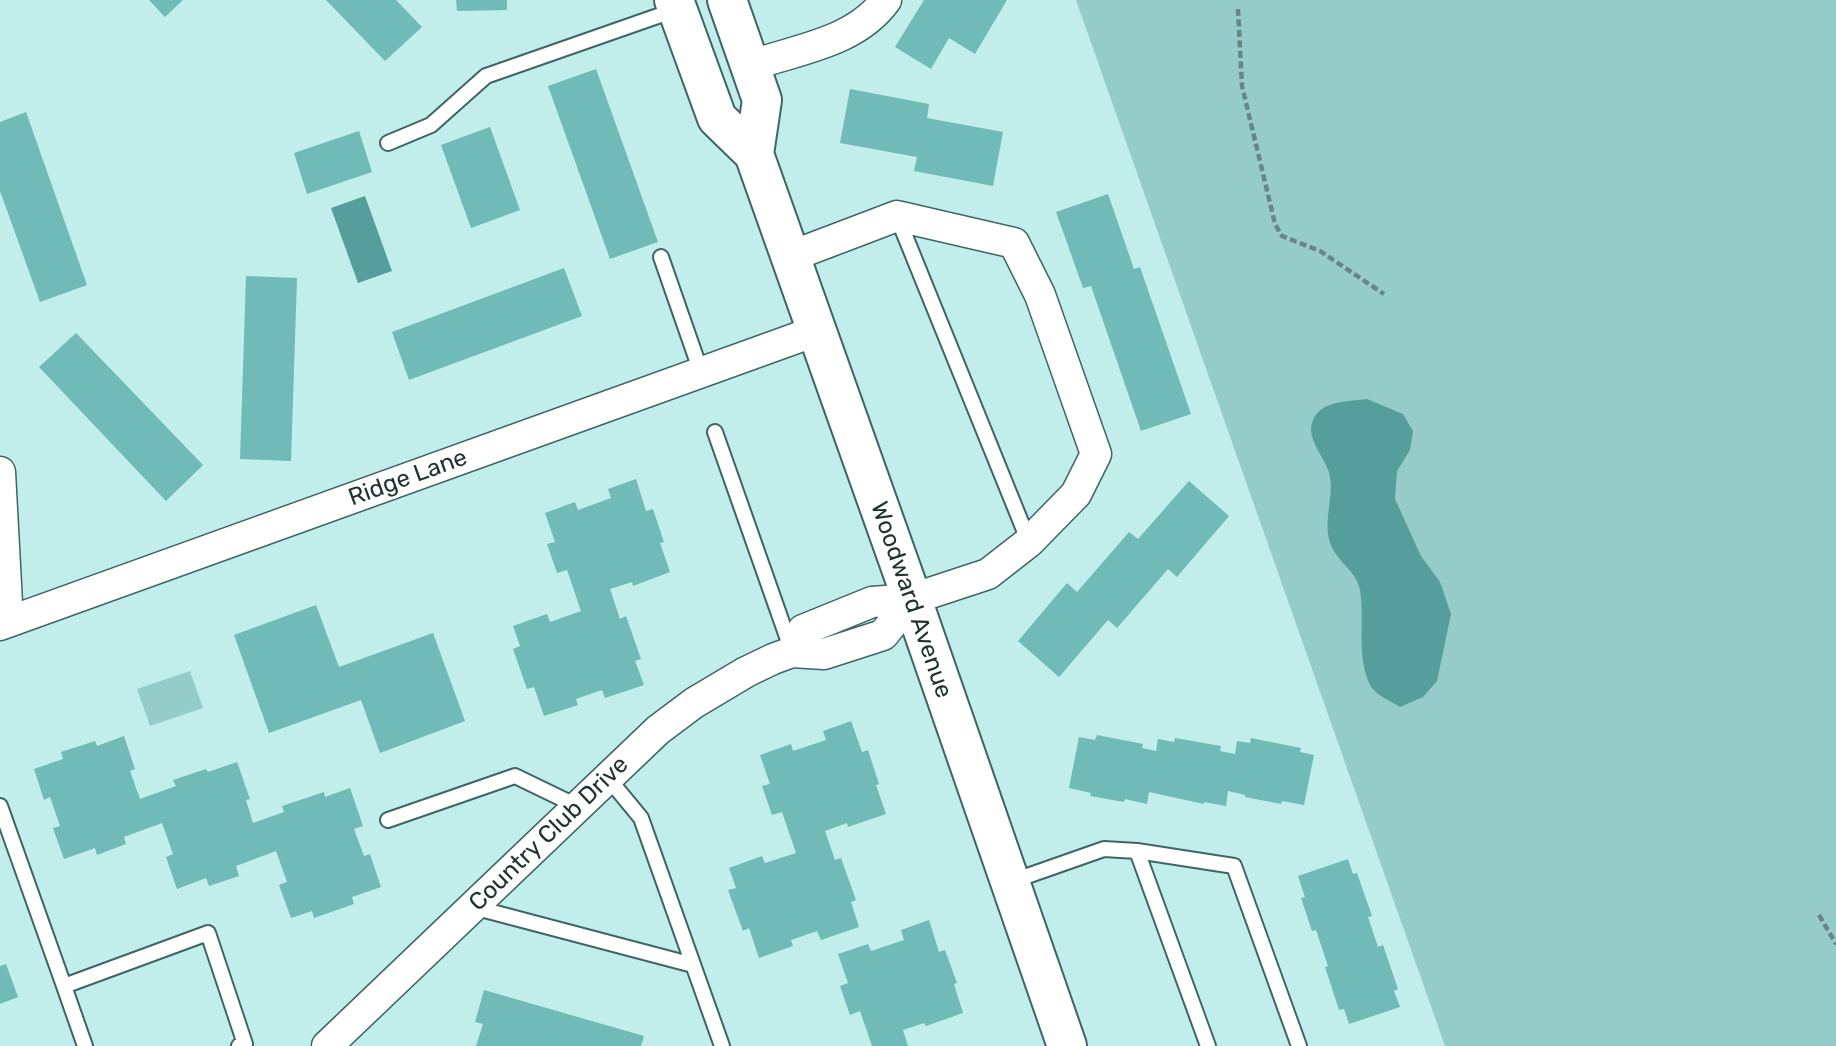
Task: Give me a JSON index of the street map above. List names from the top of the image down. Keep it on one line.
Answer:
{"streets":{"main road":["Woodward Avenue"],"street":["Ridge Lane","Country Club Drive"]},"crossings":[["Ridge Lane","Woodward Avenue"],["Woodward Avenue","Country Club Drive"]]}
